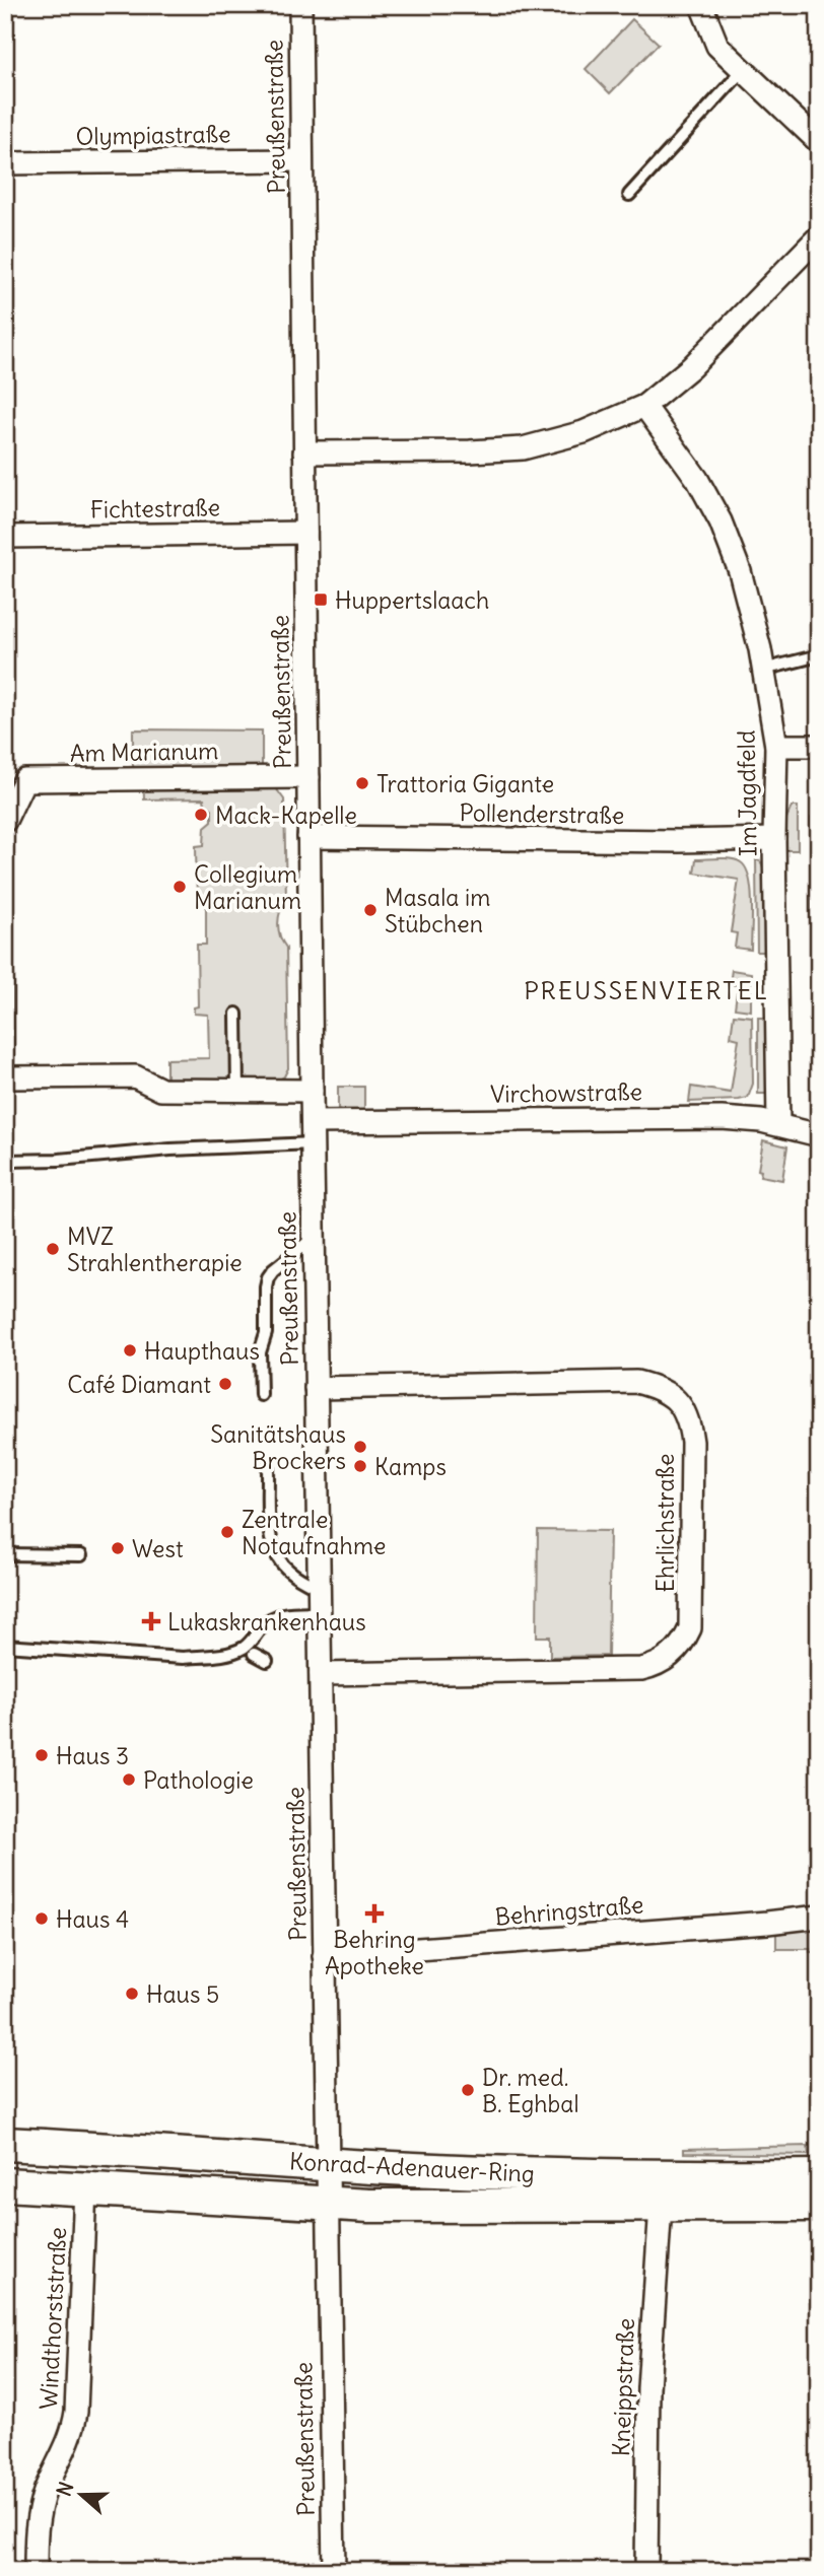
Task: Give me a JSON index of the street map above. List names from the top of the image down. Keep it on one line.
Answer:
{"streets":{"main road":["Konrad-Adenauer-Ring"],"street":["Preußenstraße","Olympiastraße","Fichtestraße","Am Marianum","Im Jagdfeld","Pollenderstraße","Virchowstraße","Ehrlichstraße","Behringstraße","Windthorststraße","Kneippstraße"]},"crossings":[["Preußenstraße","Olympiastraße"],["Preußenstraße","Fichtestraße"],["Preußenstraße","Am Marianum"],["Preußenstraße","Pollenderstraße"],["Preußenstraße","Virchowstraße"],["Preußenstraße","Ehrlichstraße"],["Preußenstraße","Behringstraße"],["Preußenstraße","Konrad-Adenauer-Ring"],["Im Jagdfeld","Pollenderstraße"],["Im Jagdfeld","Virchowstraße"],["Konrad-Adenauer-Ring","Windthorststraße"],["Konrad-Adenauer-Ring","Kneippstraße"]],"districts":["PREUSSENVIERTEL"],"places":{"transit":["Huppertslaach"],"other":["Trattoria Gigante","Mack-Kapelle","Collegium Marianum","Masala im Stübchen","MVZ Strahlentherapie","Haupthaus","Café Diamant","Sanitätshaus Brockers","Kamps","Zentrale Notaufnahme","West","Haus 3","Pathologie","Haus 4","Haus 5","Dr. med. B. Eghbal"],"health":["Lukaskrankenhaus","Behring Apotheke"]},"north":"left"}
